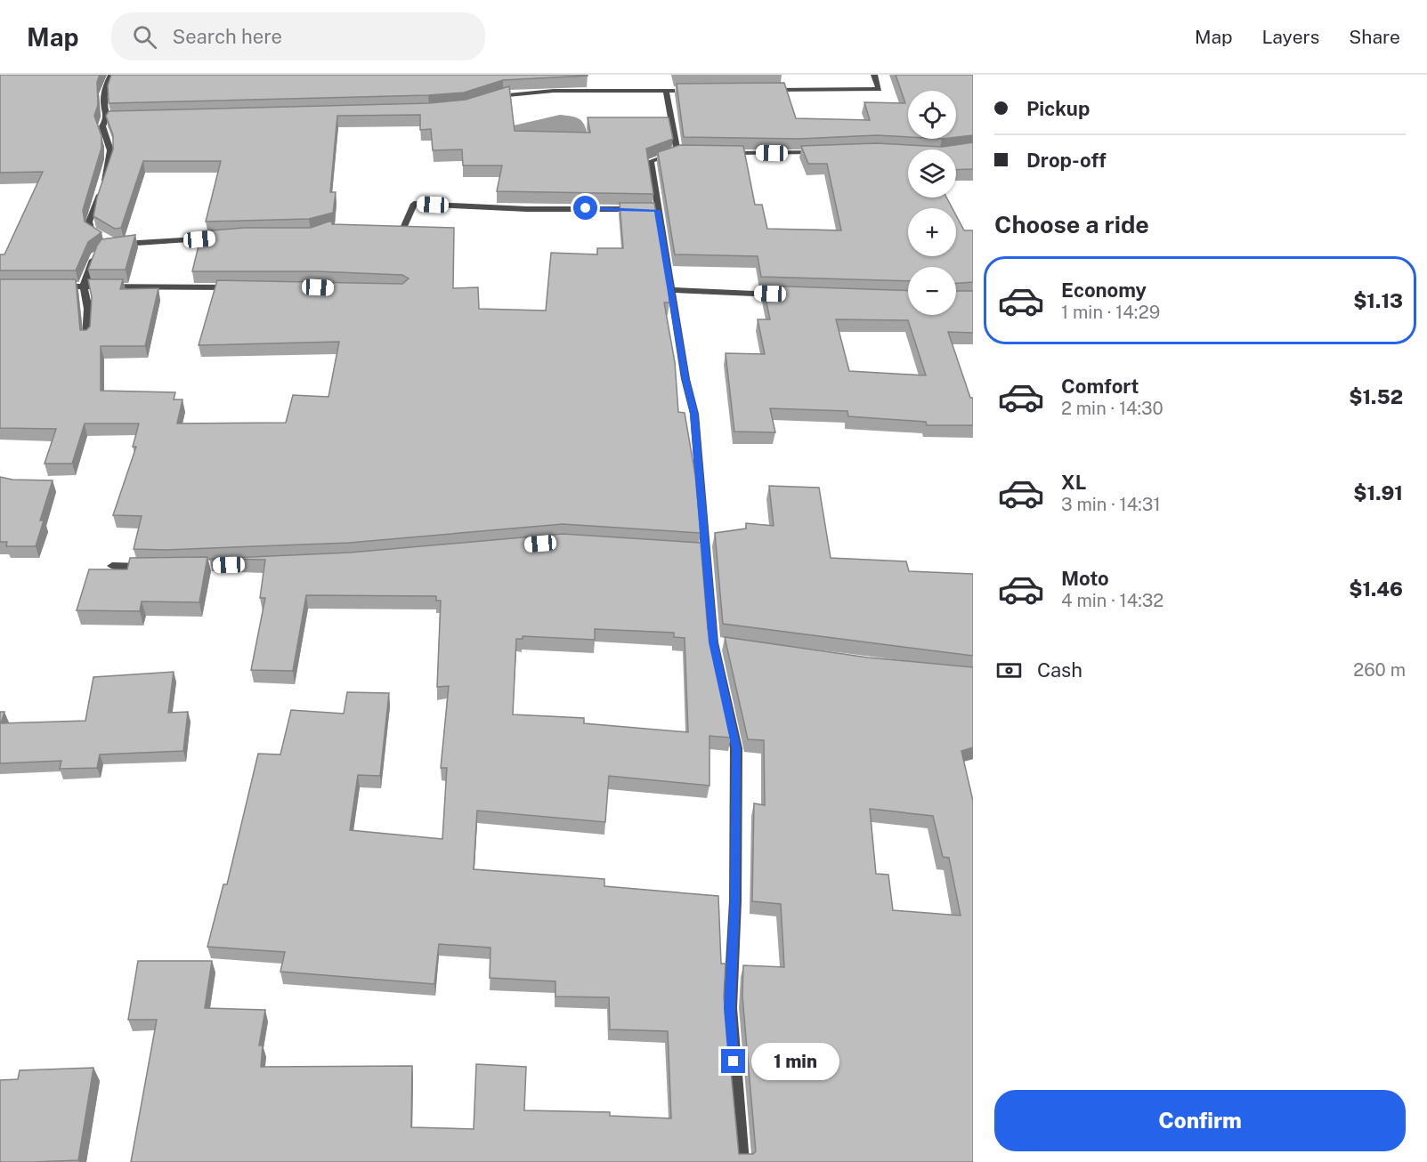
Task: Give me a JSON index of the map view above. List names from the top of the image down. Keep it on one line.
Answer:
{"page":{"header":"Map","search":"Search here","nav":["Map","Layers","Share"],"banner":["Pickup","Drop-off"],"map_buttons":["+","−"],"heading":"Choose a ride","list":[{"name":"Economy","note":"1 min · 14:29","value":"$1.13"},{"name":"Comfort","note":"2 min · 14:30","value":"$1.52"},{"name":"XL","note":"3 min · 14:31","value":"$1.91"},{"name":"Moto","note":"4 min · 14:32","value":"$1.46"}],"pay":["Cash","260 m"],"bubble":"1 min","buttons":"Confirm"}}
